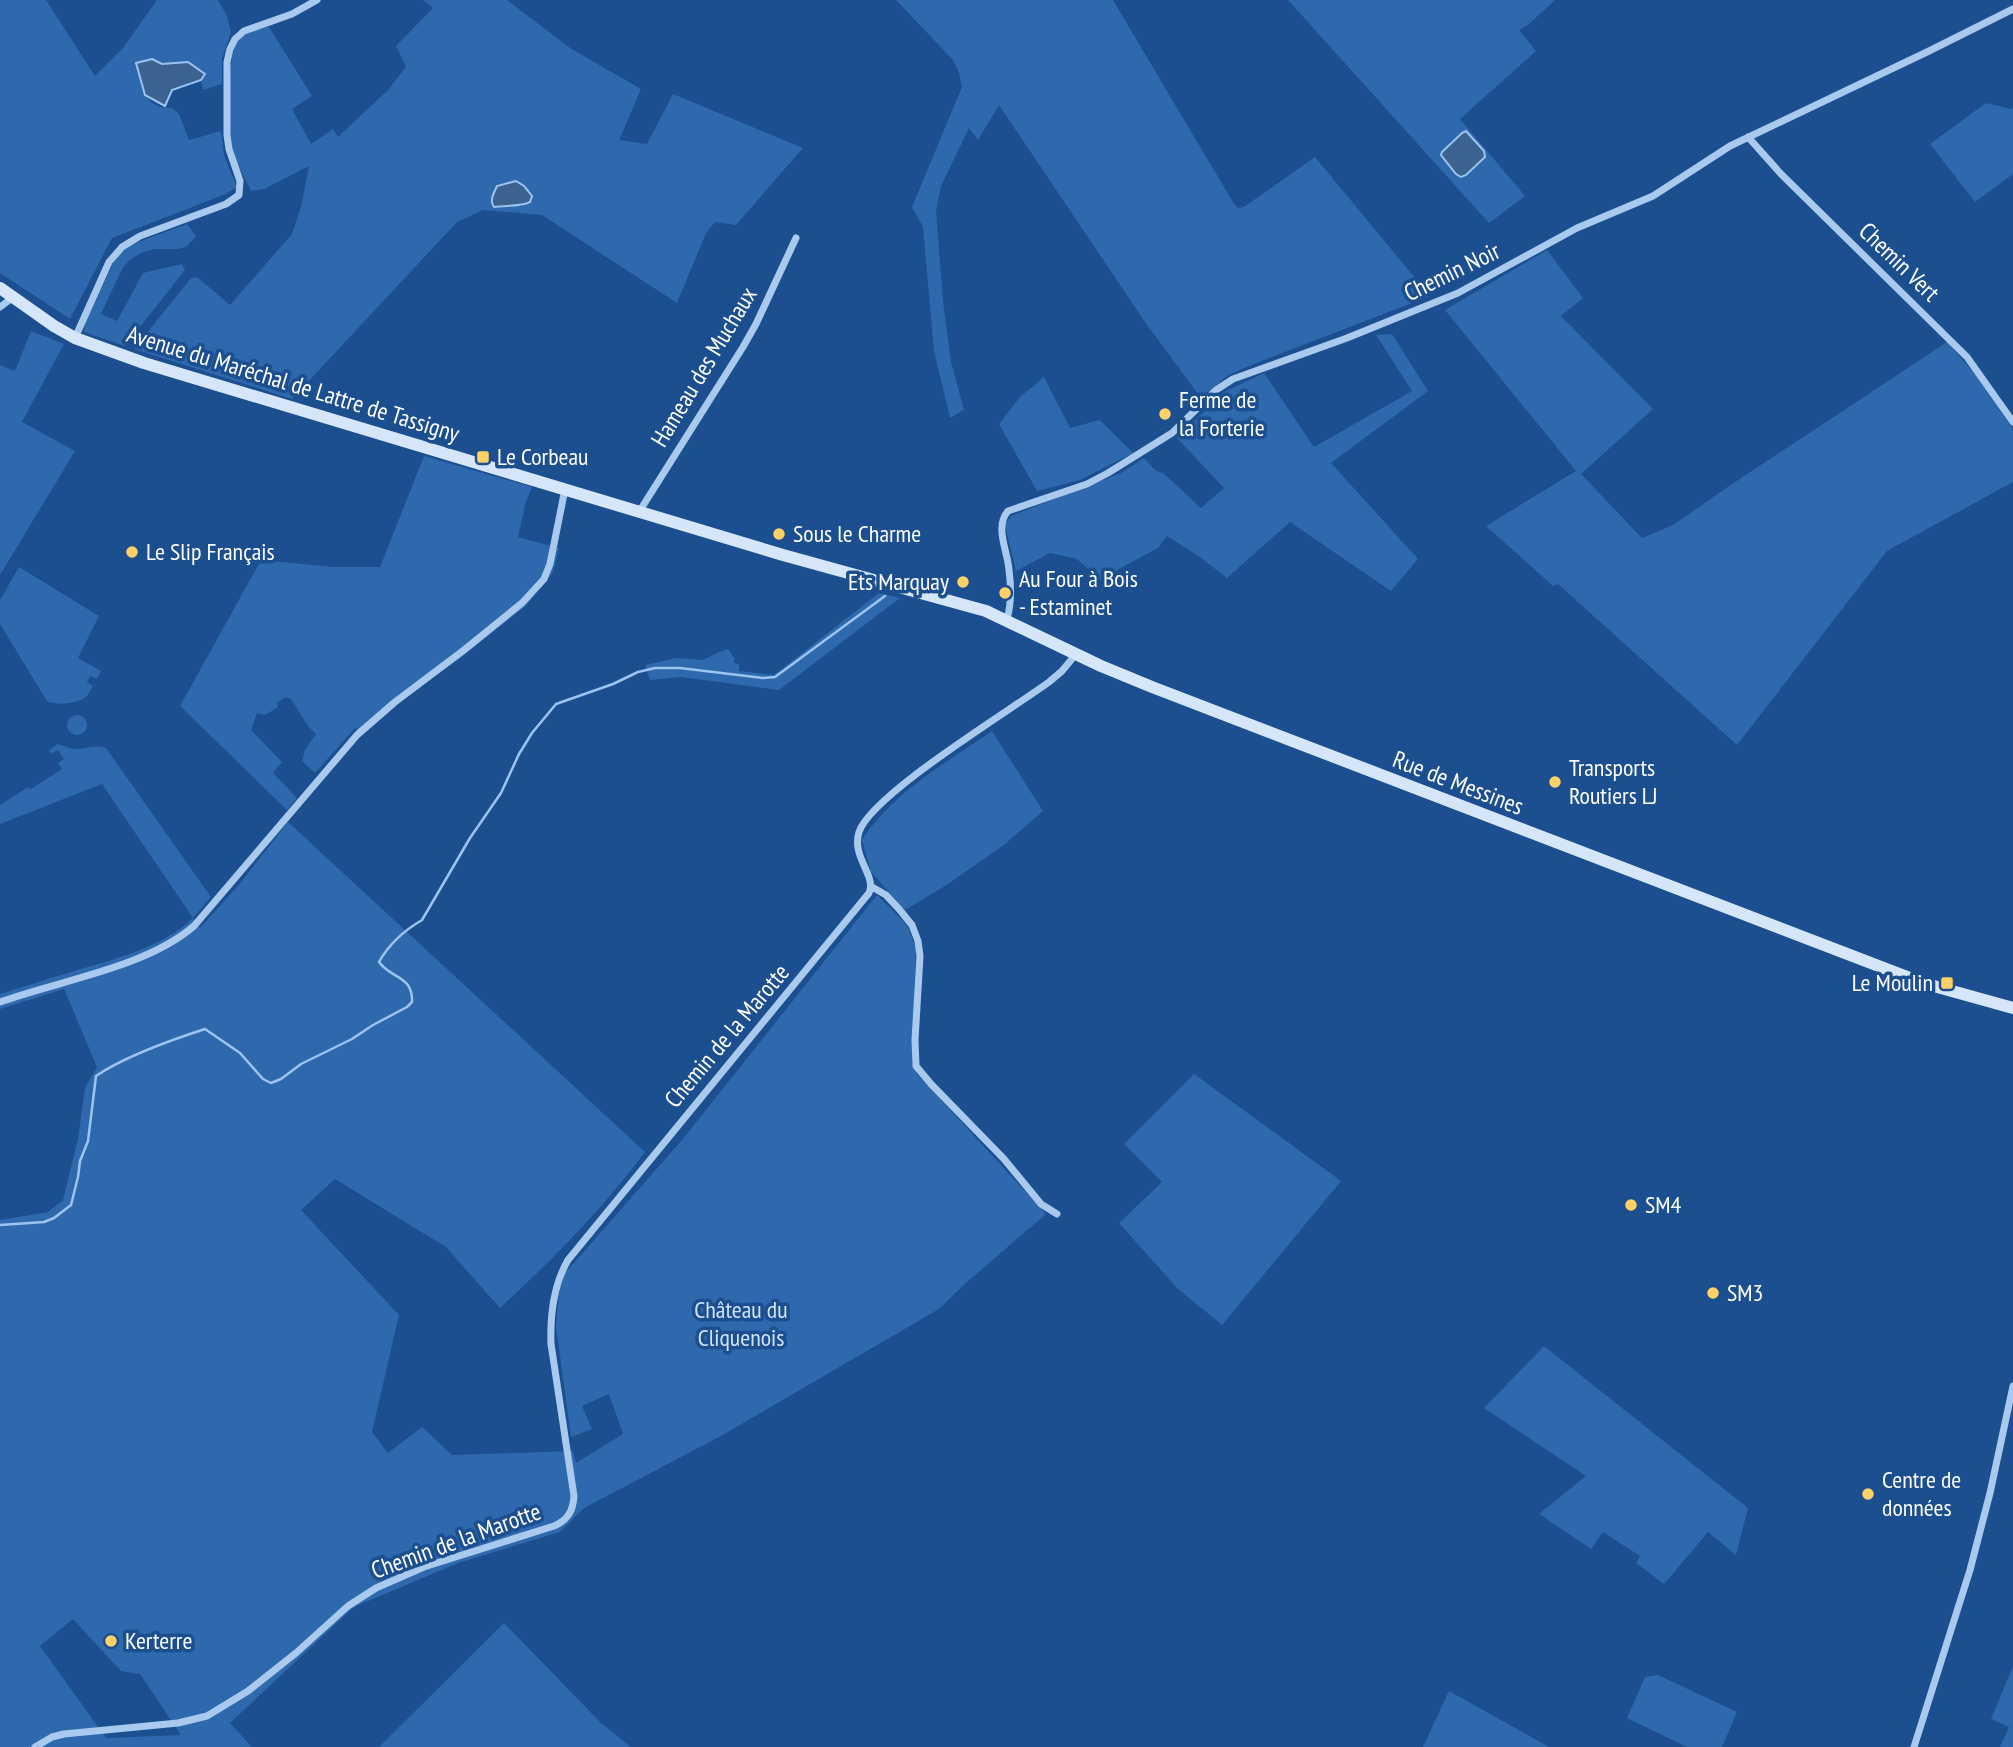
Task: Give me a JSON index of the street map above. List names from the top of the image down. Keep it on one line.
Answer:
{"streets":{"main road":["Avenue du Maréchal de Lattre de Tassigny","Rue de Messines"],"street":["Chemin Vert","Chemin Noir","Hameau des Muchaux","Chemin de la Marotte"]},"crossings":[["Chemin Vert","Chemin Noir"],["Chemin Noir","Rue de Messines"],["Hameau des Muchaux","Avenue du Maréchal de Lattre de Tassigny"],["Avenue du Maréchal de Lattre de Tassigny","Rue de Messines"]],"parks":["Château du Cliquenois"],"places":{"other":["Ferme de la Forterie","Sous le Charme","Le Slip Français","Ets Marquay","Au Four à Bois - Estaminet","Transports Routiers LJ","SM4","SM3","Centre de données","Kerterre"],"transit":["Le Corbeau","Le Moulin"]}}
